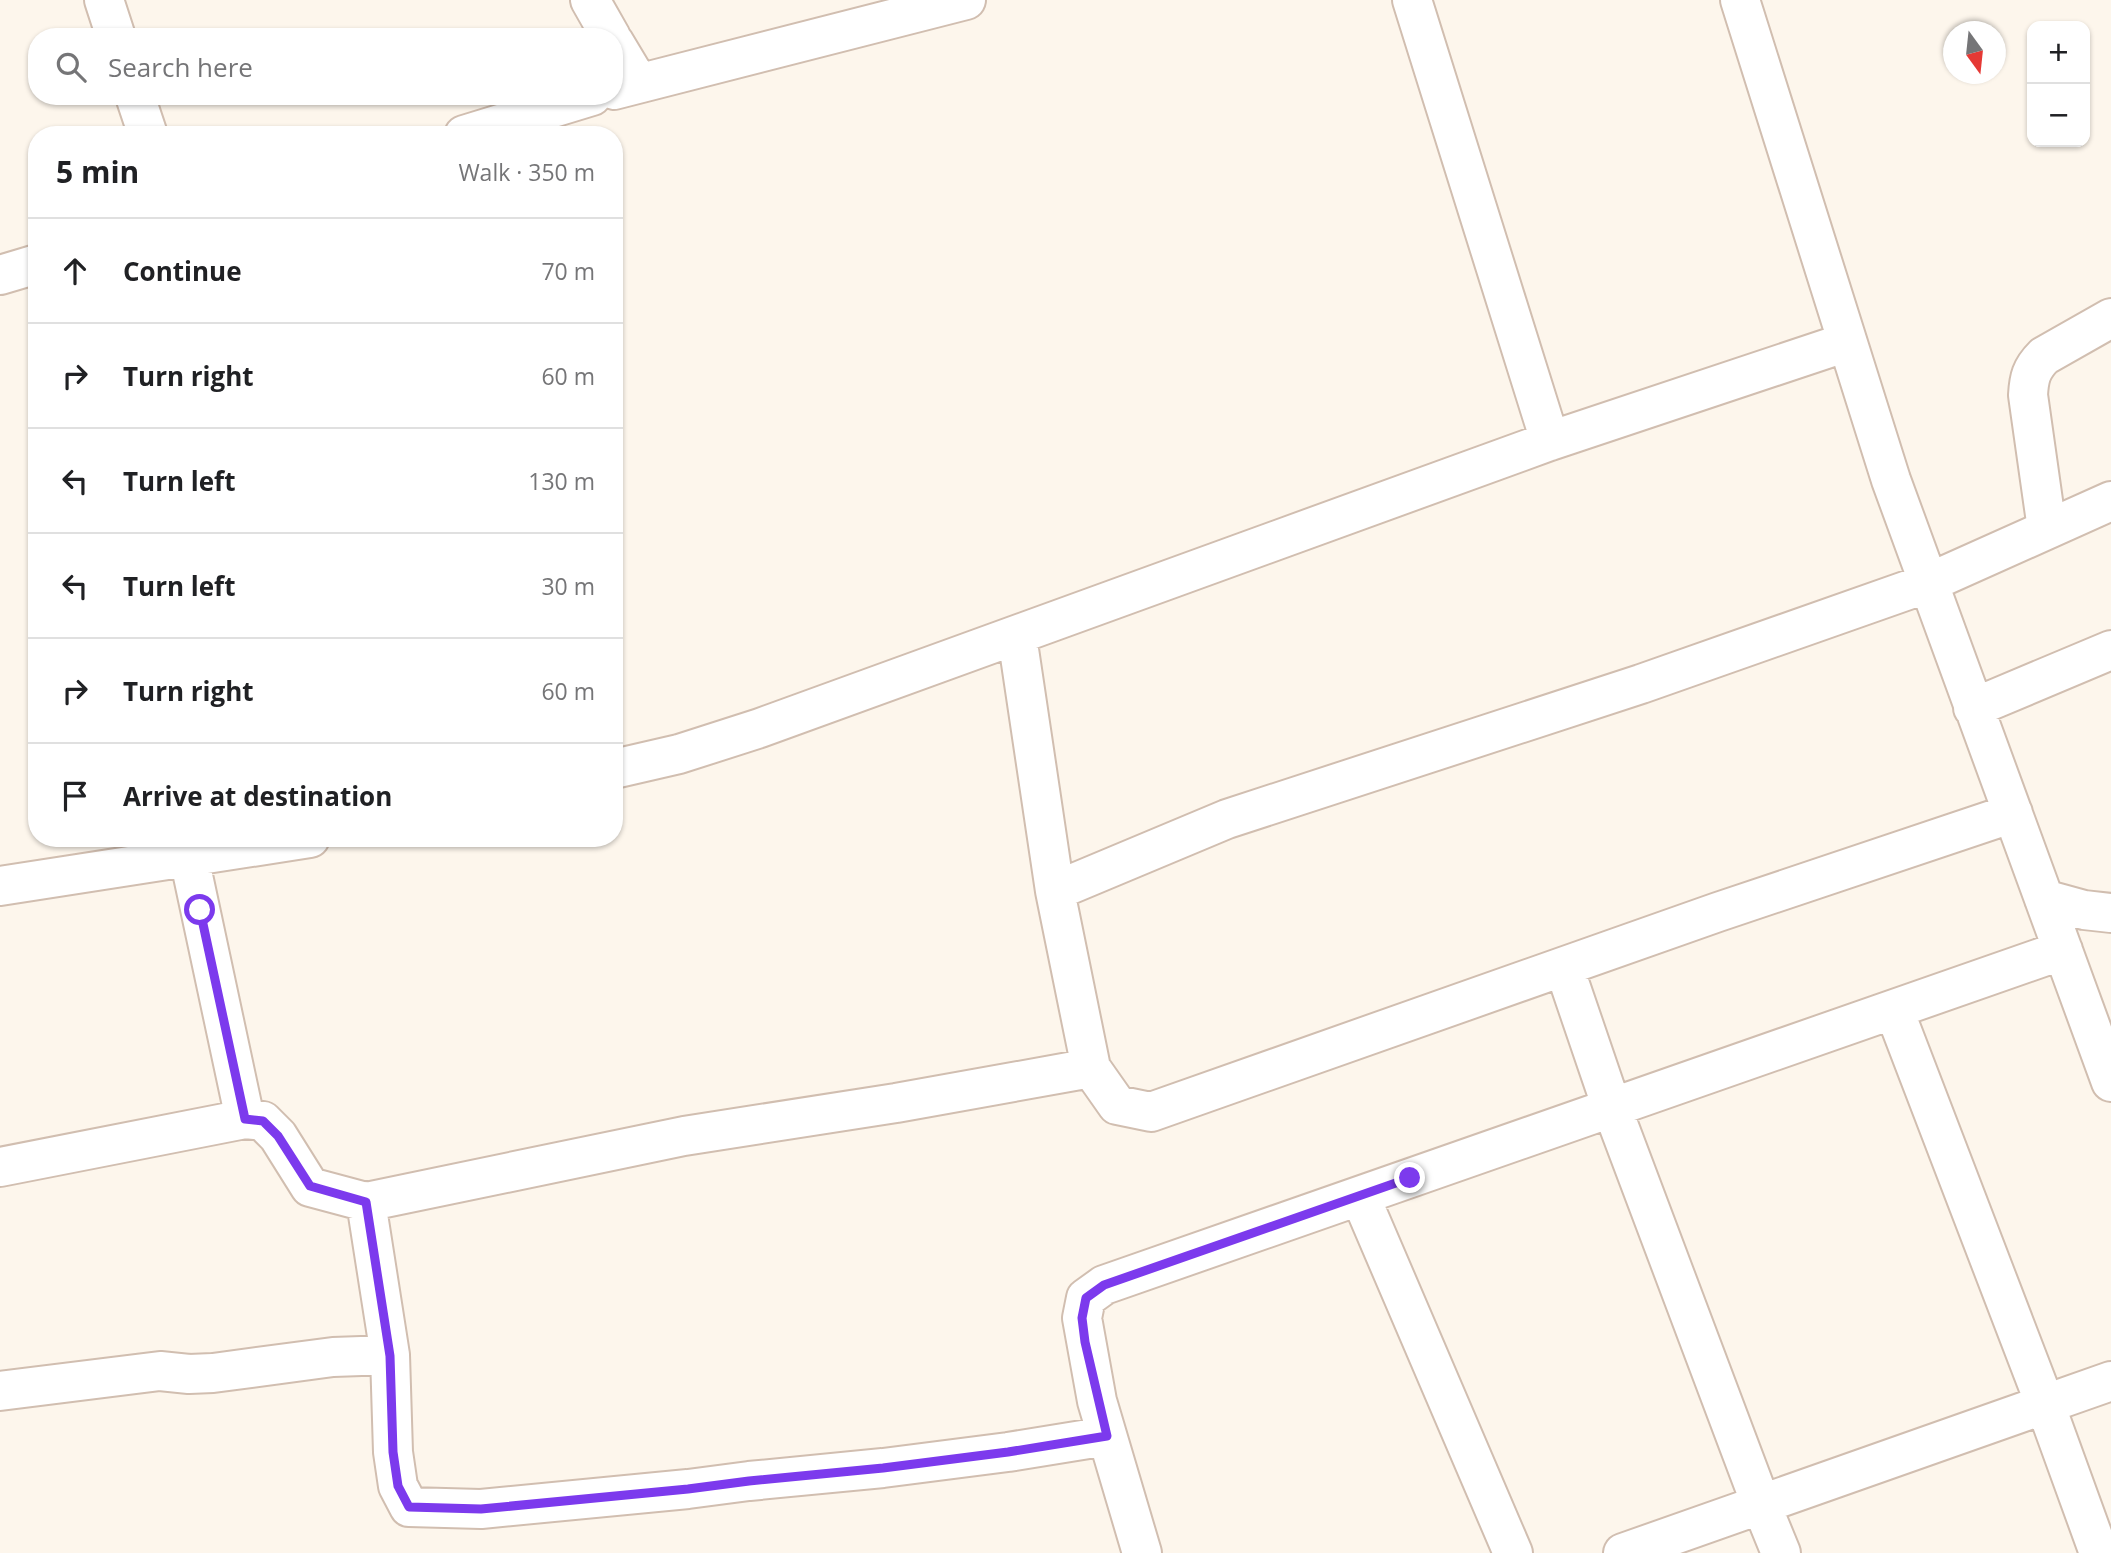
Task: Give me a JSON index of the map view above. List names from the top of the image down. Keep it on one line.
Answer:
{"north":"bottom","page":{"map_buttons":["+","−"],"search":"Search here","heading":["5 min","Walk · 350 m"],"list":[["Continue","70 m"],["Turn right","60 m"],["Turn left","130 m"],["Turn left","30 m"],["Turn right","60 m"],"Arrive at destination"]}}
